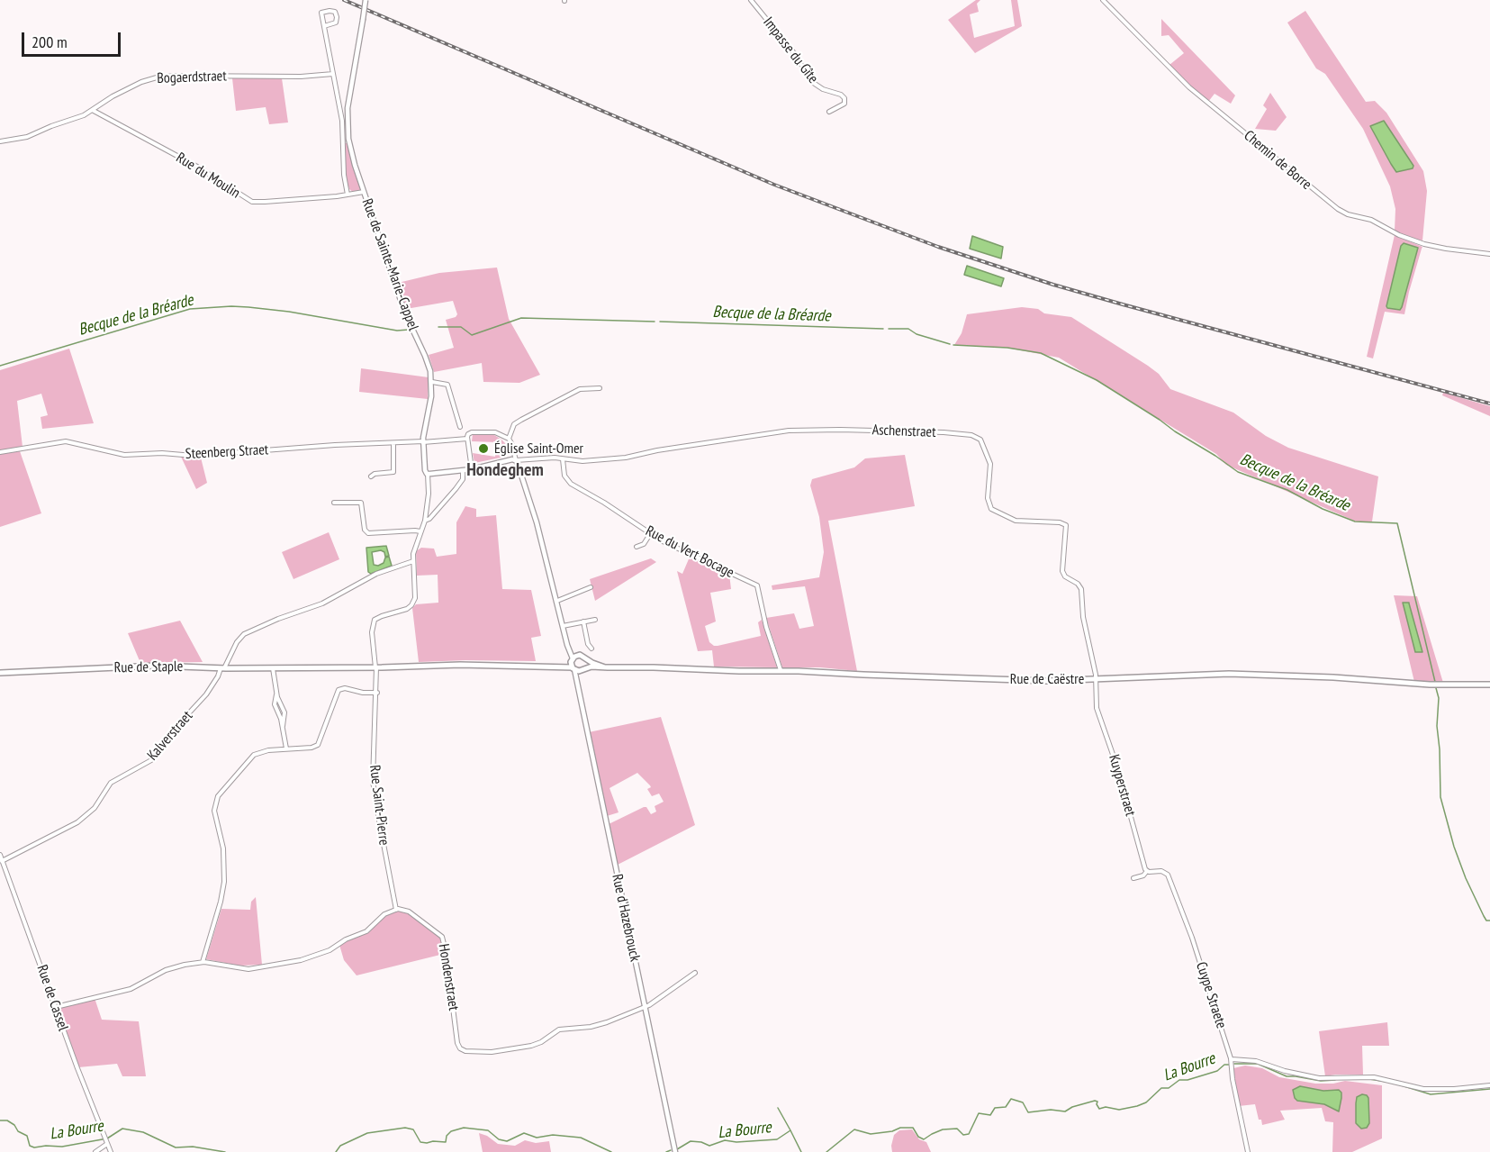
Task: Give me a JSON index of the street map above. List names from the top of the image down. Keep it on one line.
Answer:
{"streets":{"main road":["Rue de Staple","Rue de Caëstre"],"street":["Impasse du Gîte","Bogaerdstraet","Chemin de Borre","Rue du Moulin","Rue de Sainte-Marie-Cappel","Aschenstraet","Steenberg Straet","Rue du Vert Bocage","Kalverstraet","Kuyperstraet","Rue Saint-Pierre","Rue d'Hazebrouck","Hondenstraet","Cuype Straete","Rue de Cassel"]},"crossings":[["Bogaerdstraet","Rue du Moulin"],["Bogaerdstraet","Rue de Sainte-Marie-Cappel"],["Rue du Moulin","Rue de Sainte-Marie-Cappel"],["Rue de Sainte-Marie-Cappel","Steenberg Straet"],["Rue de Sainte-Marie-Cappel","Rue Saint-Pierre"],["Aschenstraet","Rue du Vert Bocage"],["Aschenstraet","Rue de Caëstre"],["Aschenstraet","Kuyperstraet"],["Rue du Vert Bocage","Rue de Caëstre"],["Rue de Staple","Rue de Caëstre"],["Rue de Staple","Kalverstraet"],["Rue de Staple","Rue Saint-Pierre"],["Rue de Staple","Rue d'Hazebrouck"],["Rue de Caëstre","Kuyperstraet"],["Rue de Caëstre","Rue d'Hazebrouck"],["Kalverstraet","Rue Saint-Pierre"],["Kalverstraet","Rue de Cassel"],["Kuyperstraet","Cuype Straete"],["Rue Saint-Pierre","Hondenstraet"],["Rue d'Hazebrouck","Hondenstraet"]],"districts":["Hondeghem"],"water":["Becque de la Bréarde","La Bourre"],"places":["Église Saint-Omer"],"scale_bar":"200 m"}
